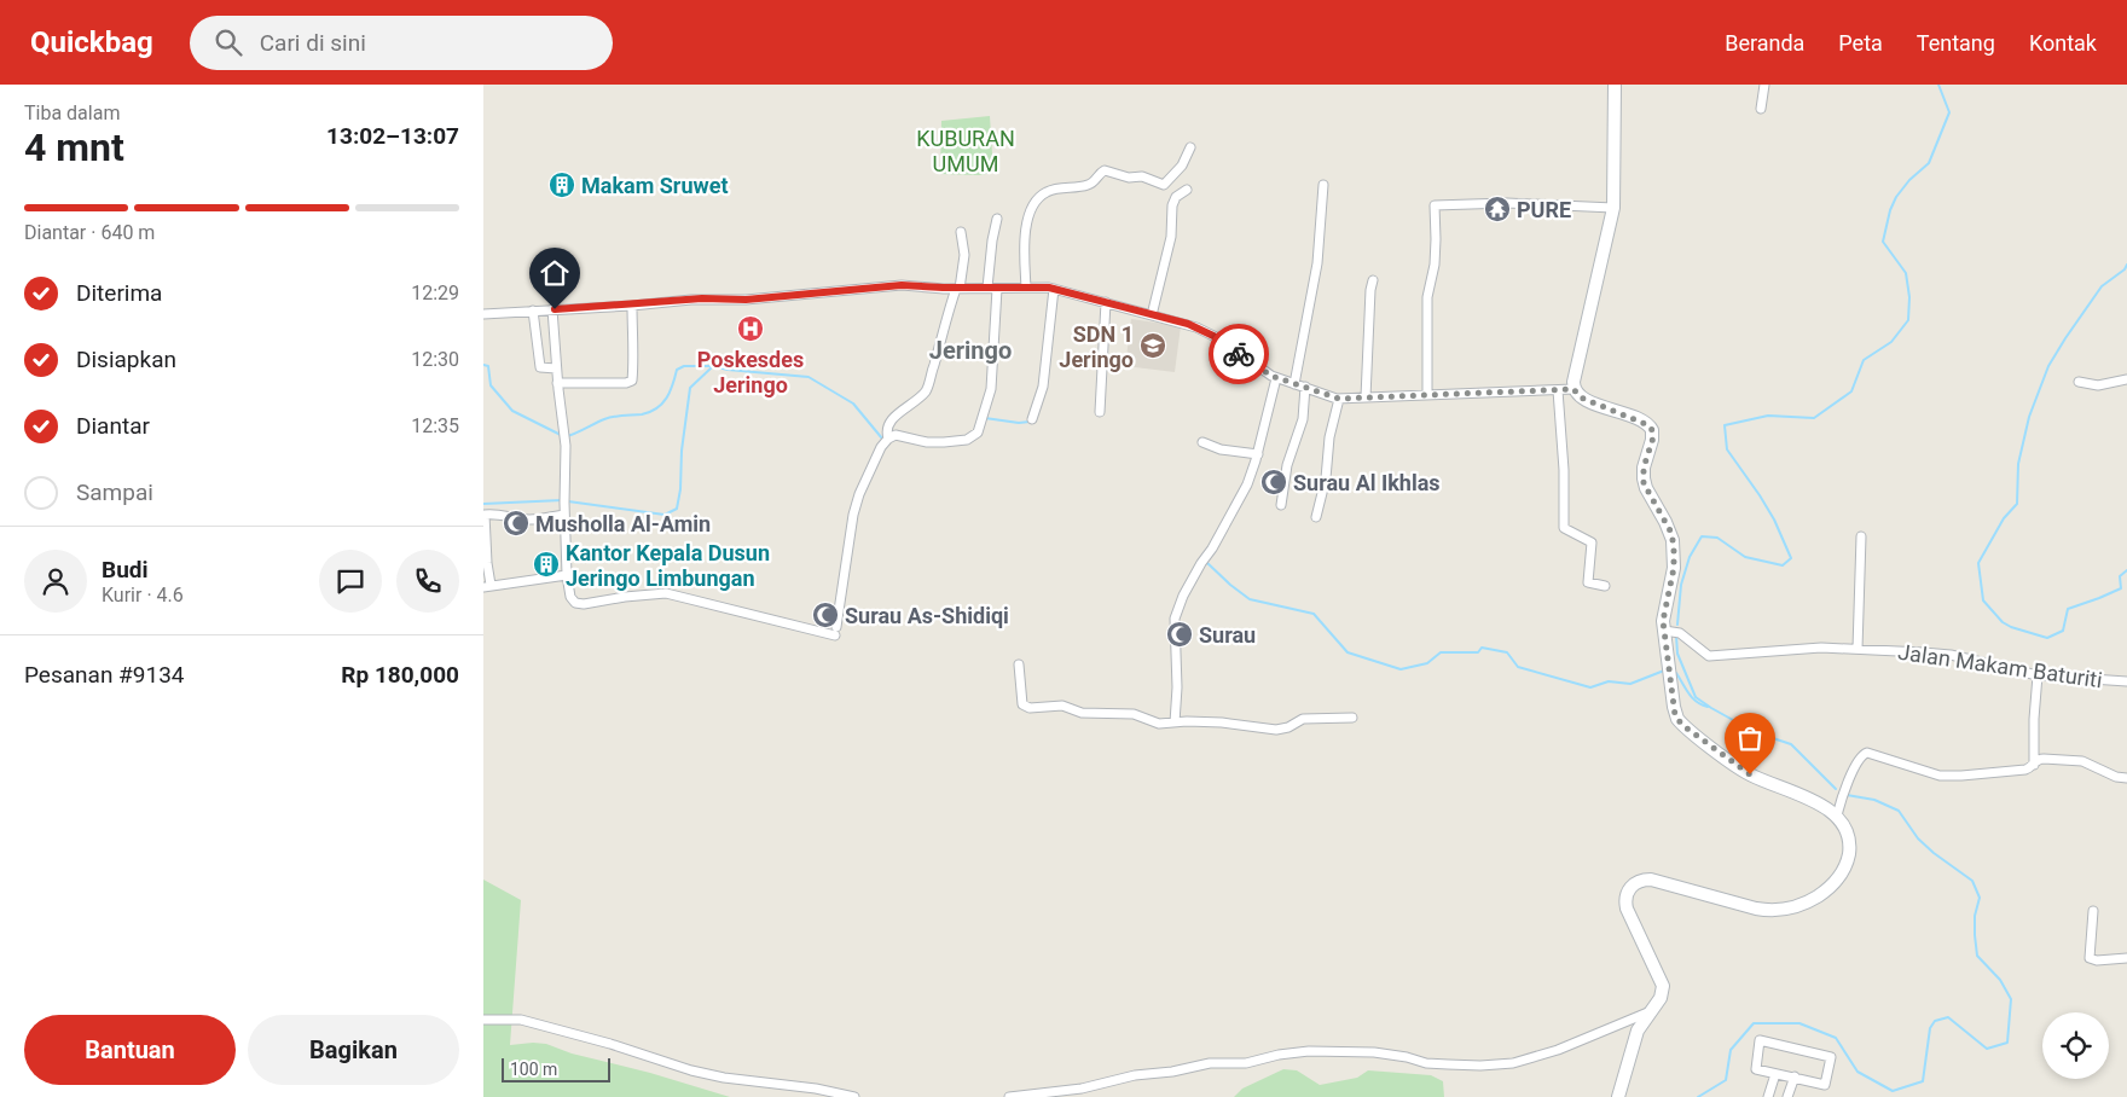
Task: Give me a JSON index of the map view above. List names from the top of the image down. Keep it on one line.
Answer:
{"streets":{"street":["Jalan Makam Baturiti"]},"districts":["Jeringo"],"parks":["KUBURAN UMUM"],"places":{"building":["Makam Sruwet","Kantor Kepala Dusun Jeringo Limbungan"],"temple":["PURE"],"hospital":["Poskesdes Jeringo"],"school or university":["SDN 1 Jeringo"],"mosque":["Surau Al Ikhlas","Musholla Al-Amin","Surau As-Shidiqi","Surau"]},"scale_bar":"100 m","page":{"header":"Quickbag","search":"Cari di sini","nav":["Beranda","Peta","Tentang","Kontak"],"heading":["4 mnt","Tiba dalam","13:02–13:07"],"panel":["Budi","Kurir · 4.6","Pesanan #9134","Rp 180,000"],"bar":"Diantar · 640 m","list":[["Diterima","12:29"],["Disiapkan","12:30"],["Diantar","12:35"],"Sampai"],"buttons":["Bantuan","Bagikan"],"scale":"100 m"}}
